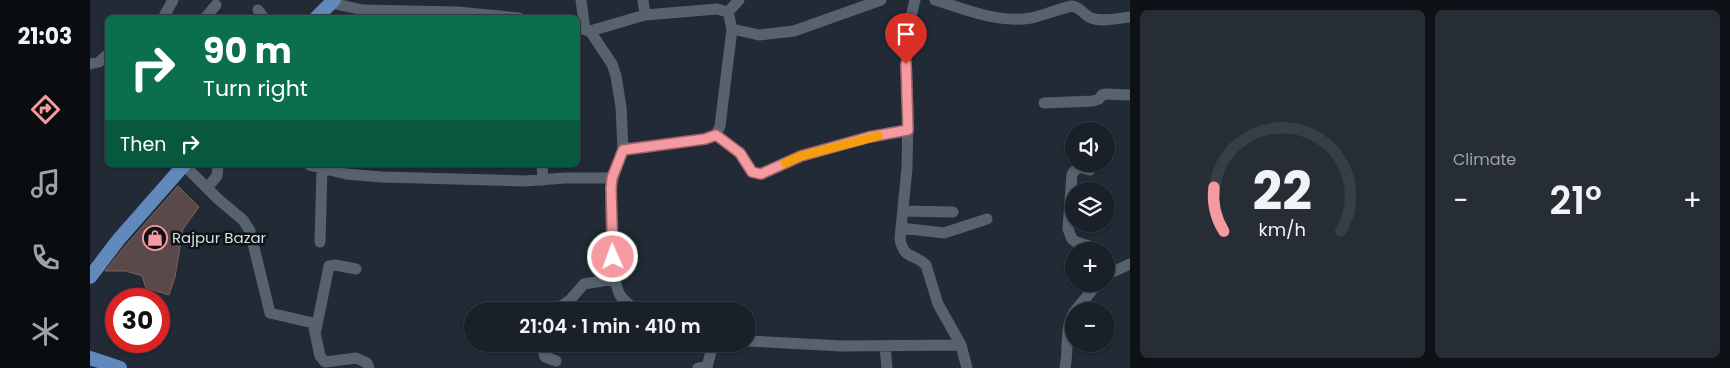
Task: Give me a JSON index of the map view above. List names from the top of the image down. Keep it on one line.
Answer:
{"places":{"shop":["Rajpur Bazar"]},"page":{"tabs":"21:03","tile":"Climate","turn":["90 m","Turn right"],"then":"Then","map_buttons":["+","−"],"heat":["−","21°","+"],"limit":"30","trip":"21:04 · 1 min · 410 m","gauge":["22","km/h"]}}
